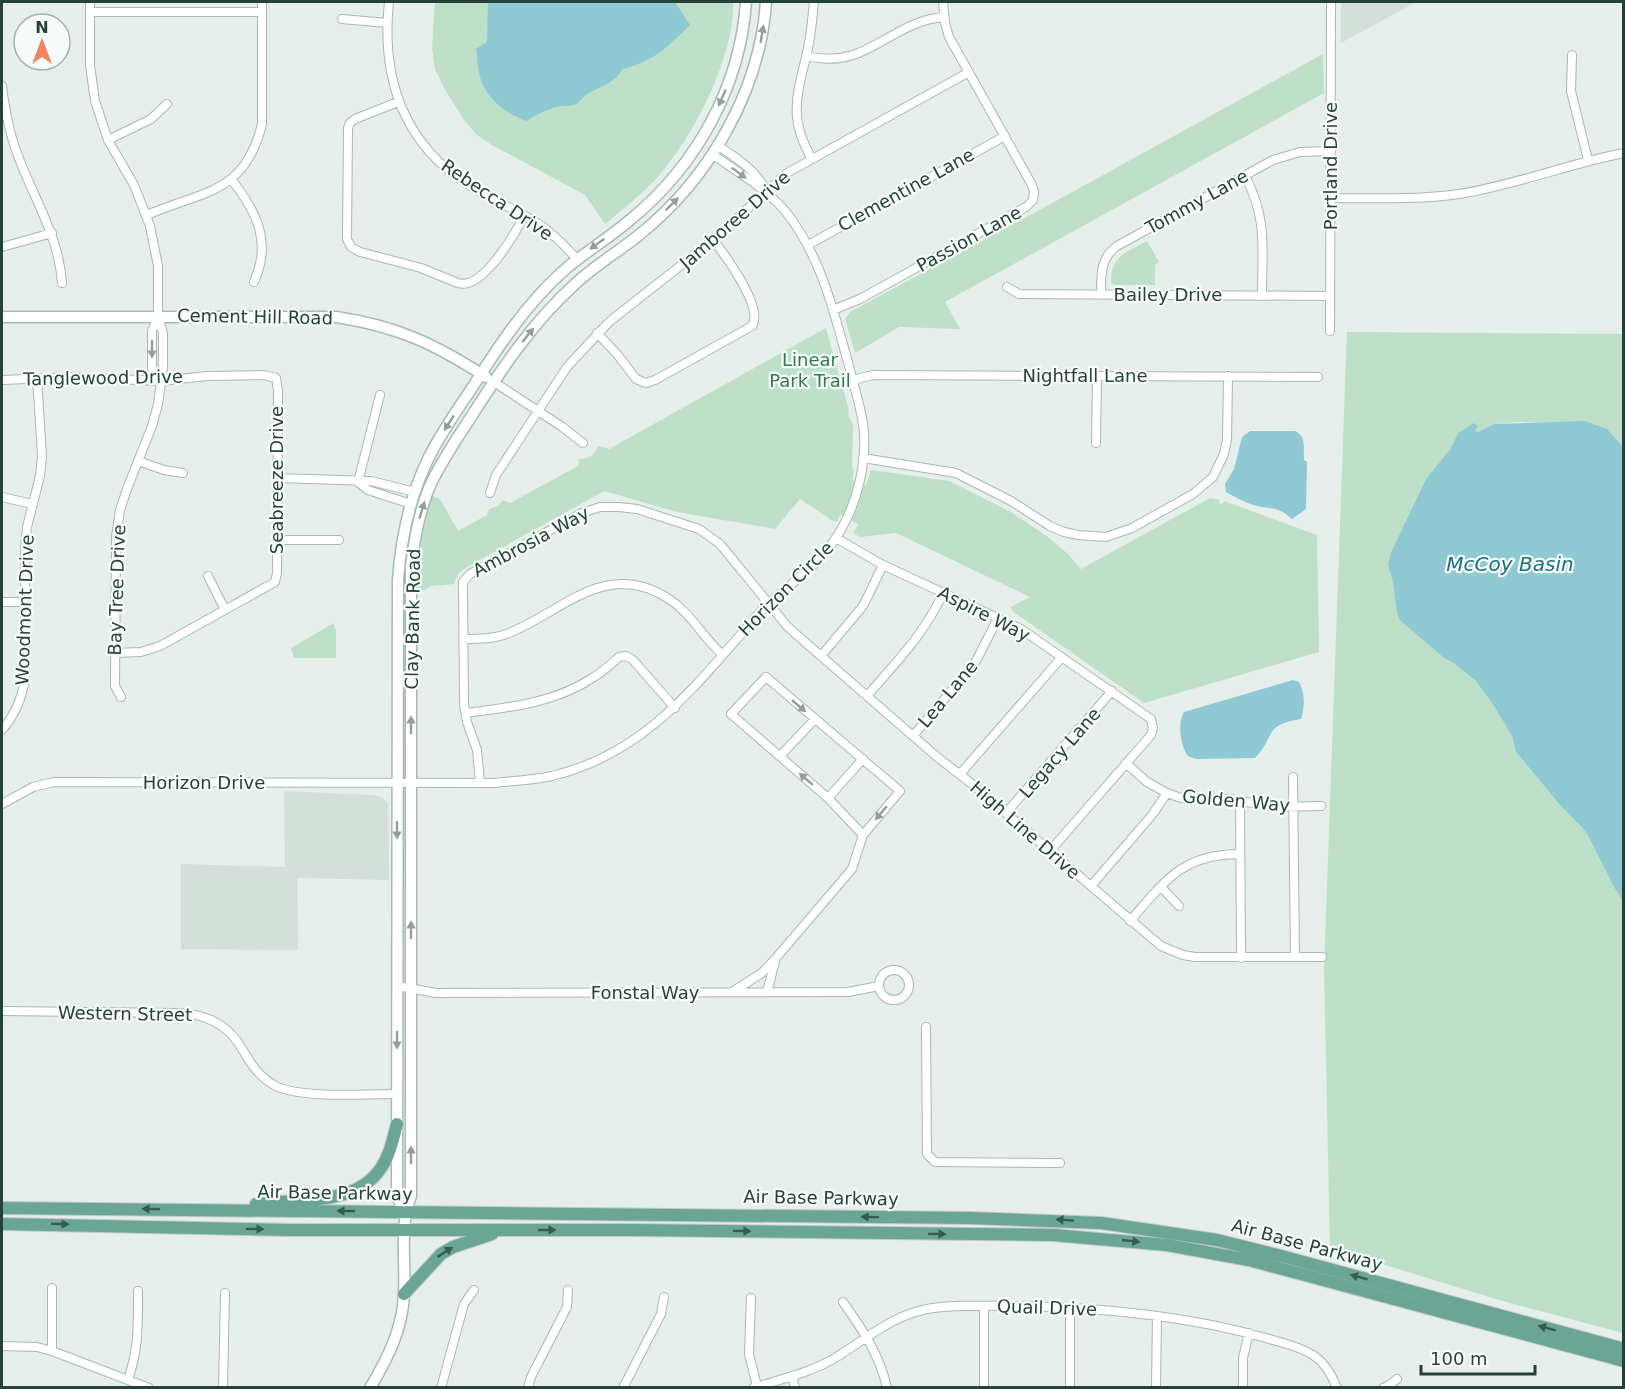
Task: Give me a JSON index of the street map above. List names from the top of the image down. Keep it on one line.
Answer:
{"streets":{"main road":["Air Base Parkway"],"street":["Portland Drive","Clementine Lane","Rebecca Drive","Tommy Lane","Jamboree Drive","Passion Lane","Bailey Drive","Cement Hill Road","Nightfall Lane","Tanglewood Drive","Seabreeze Drive","Ambrosia Way","Horizon Circle","Bay Tree Drive","Woodmont Drive","Aspire Way","Clay Bank Road","Lea Lane","Legacy Lane","Horizon Drive","Golden Way","High Line Drive","Fonstal Way","Western Street","Quail Drive"]},"crossings":[["Portland Drive","Tommy Lane"],["Portland Drive","Bailey Drive"],["Clementine Lane","Passion Lane"],["Clementine Lane","Horizon Circle"],["Rebecca Drive","Clay Bank Road"],["Tommy Lane","Bailey Drive"],["Jamboree Drive","Passion Lane"],["Jamboree Drive","Horizon Circle"],["Passion Lane","Horizon Circle"],["Cement Hill Road","Bay Tree Drive"],["Cement Hill Road","Clay Bank Road"],["Nightfall Lane","Horizon Circle"],["Tanglewood Drive","Seabreeze Drive"],["Tanglewood Drive","Bay Tree Drive"],["Tanglewood Drive","Woodmont Drive"],["Ambrosia Way","Horizon Circle"],["Ambrosia Way","High Line Drive"],["Horizon Circle","Aspire Way"],["Horizon Circle","Clay Bank Road"],["Horizon Circle","Horizon Drive"],["Horizon Circle","High Line Drive"],["Aspire Way","Lea Lane"],["Aspire Way","Legacy Lane"],["Aspire Way","Golden Way"],["Clay Bank Road","Horizon Drive"],["Clay Bank Road","Fonstal Way"],["Clay Bank Road","Western Street"],["Clay Bank Road","Air Base Parkway"],["Lea Lane","High Line Drive"],["Legacy Lane","High Line Drive"]],"water":["McCoy Basin"],"parks":["Linear Park Trail"],"scale_bar":"100 m","north":"top"}
